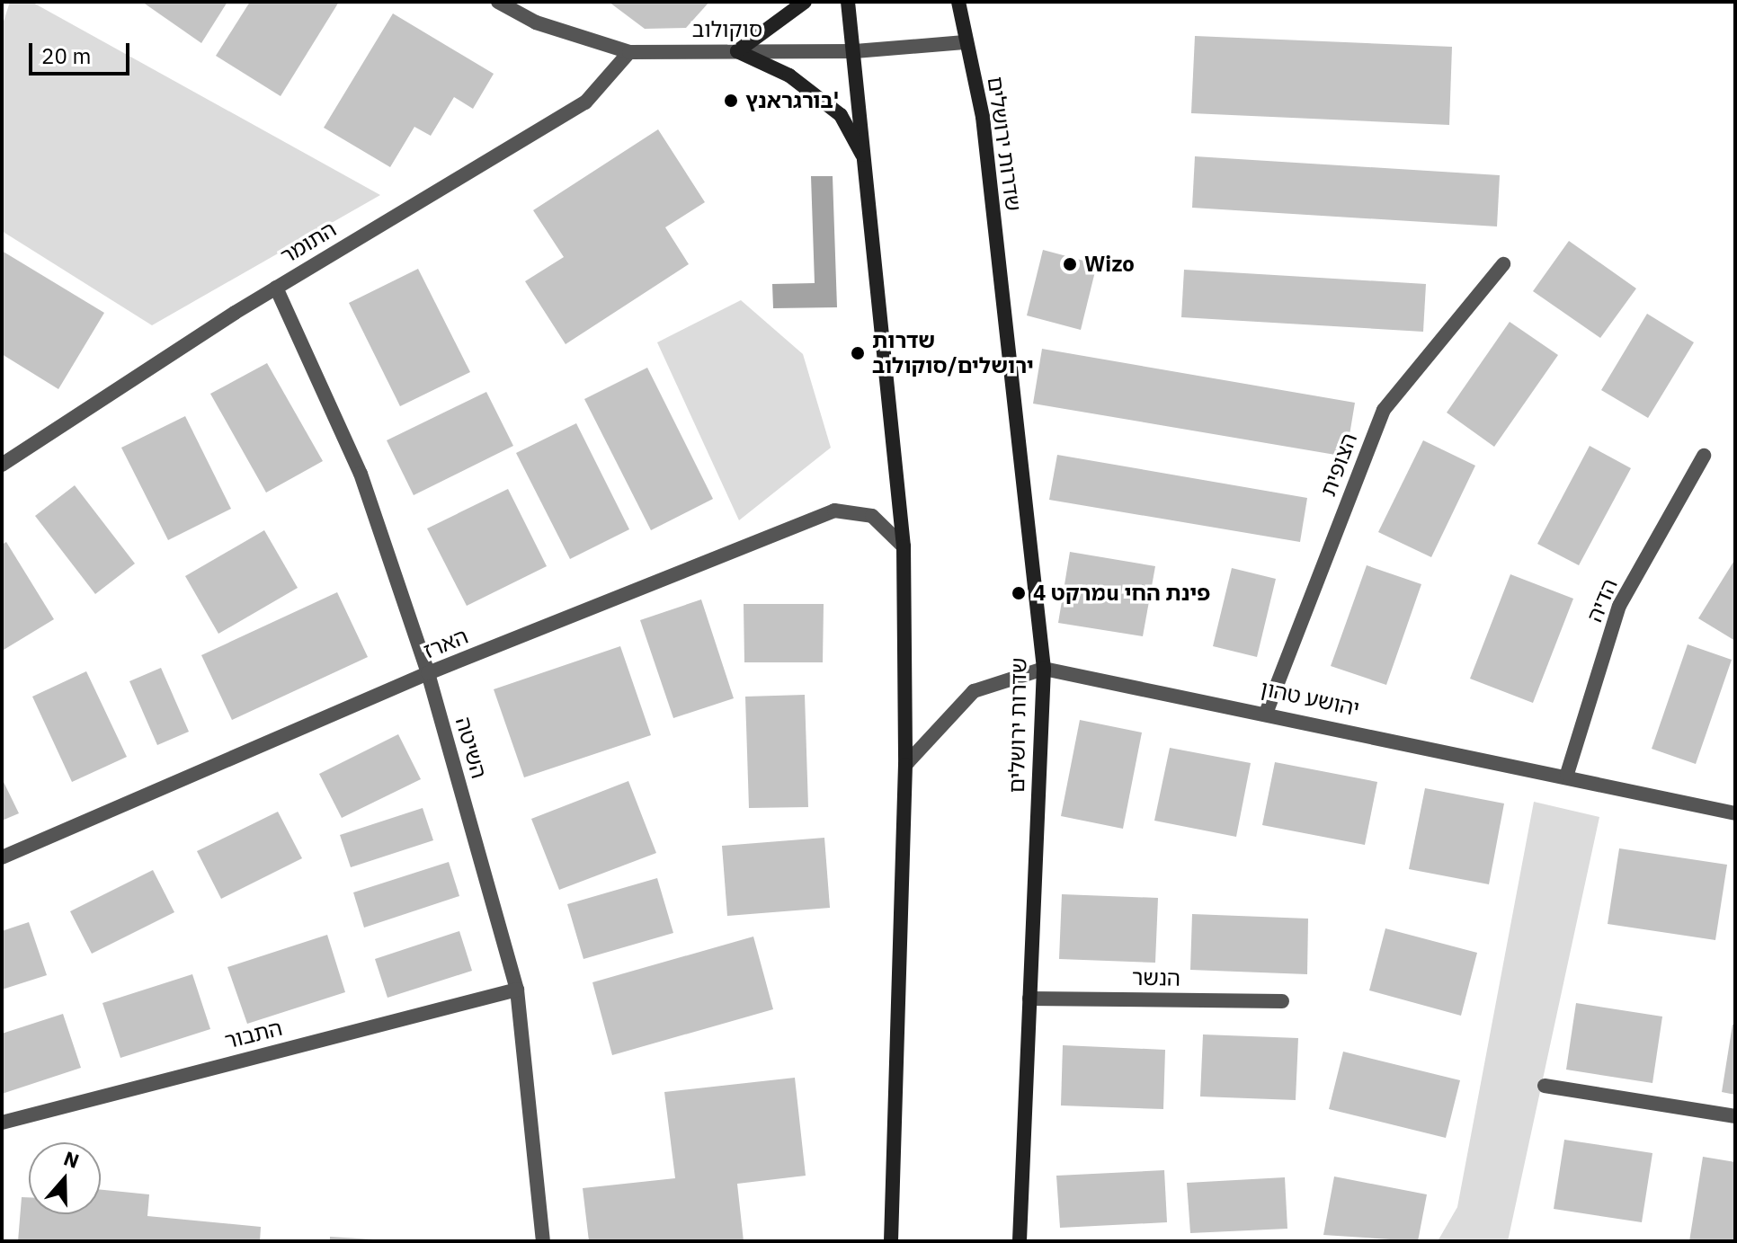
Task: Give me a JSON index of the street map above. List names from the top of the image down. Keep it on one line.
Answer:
{"streets":{"main road":["שדרות ירושלים"],"street":["סוקולוב","התומר","הצופית","הדיה","הארז","יהושע טהון","השיטה","הנשר","התבור"]},"crossings":[["סוקולוב","שדרות ירושלים"],["סוקולוב","התומר"],["שדרות ירושלים","יהושע טהון"],["שדרות ירושלים","הנשר"],["התומר","השיטה"],["הצופית","יהושע טהון"],["הדיה","יהושע טהון"],["הארז","השיטה"],["השיטה","התבור"]],"places":["בורגראנץ'","Wizo","שדרות ירושלים/סוקולוב","מרקט 4u פינת החי"],"scale_bar":"20 m","north":"top"}
